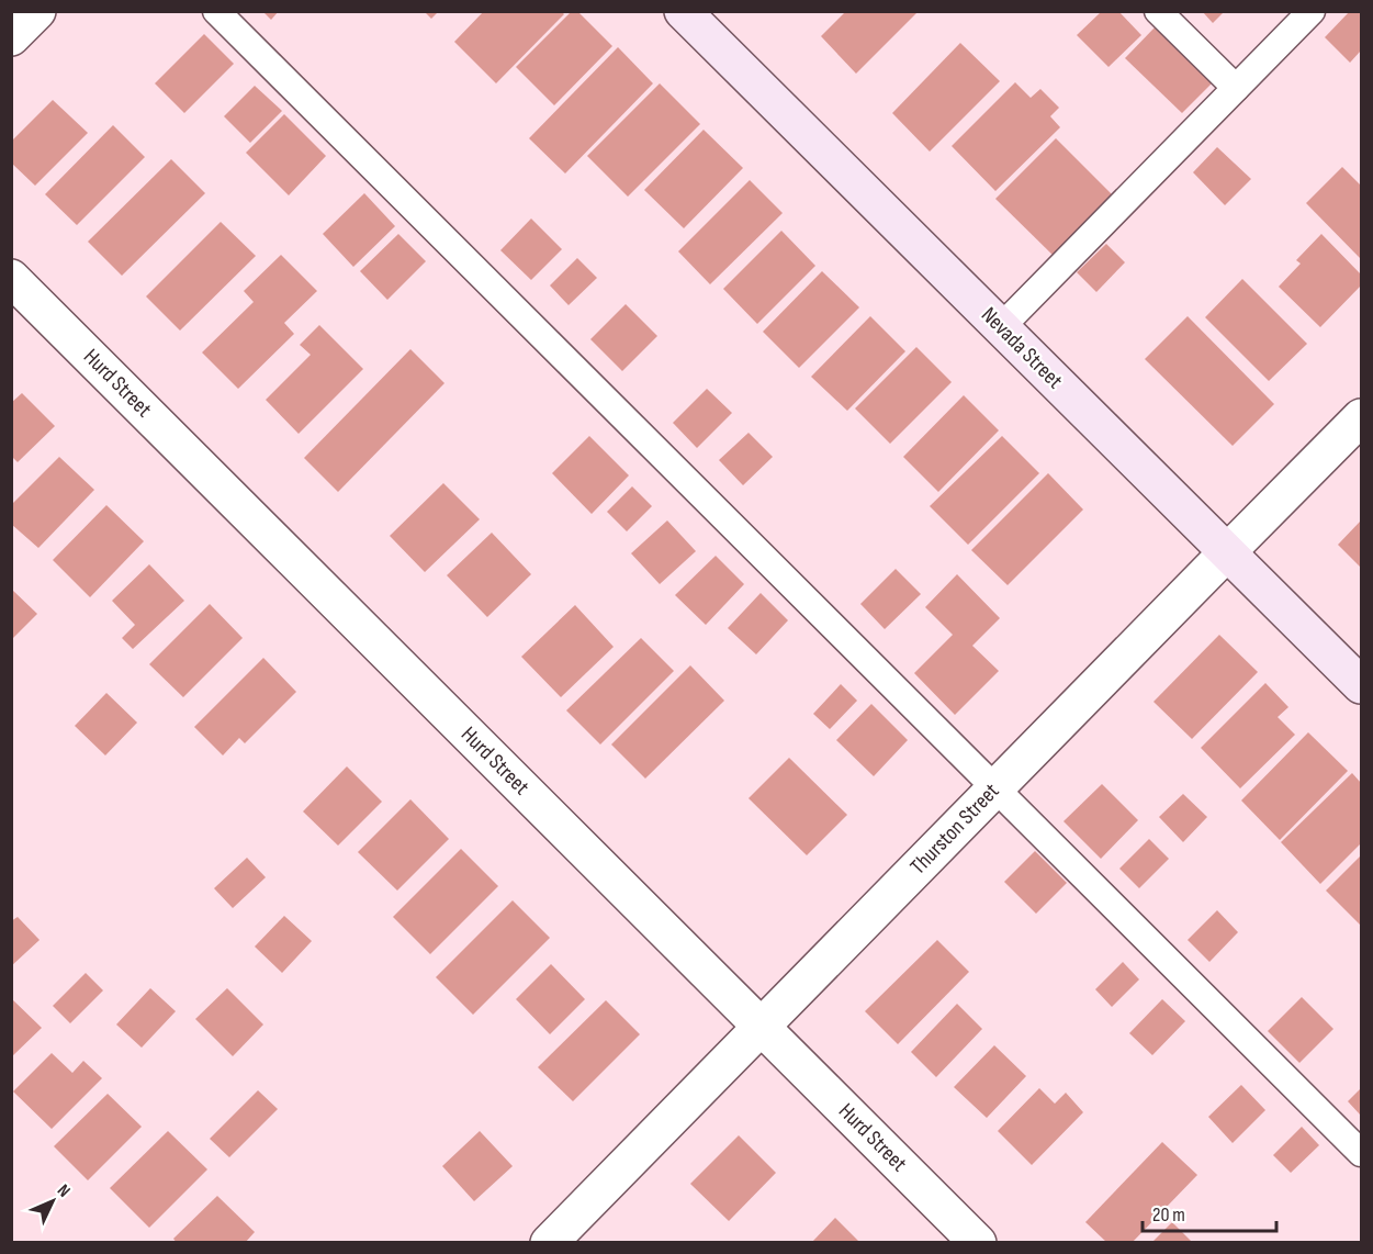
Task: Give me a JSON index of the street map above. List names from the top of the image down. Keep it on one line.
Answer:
{"streets":{"street":["Nevada Street","Hurd Street","Thurston Street"]},"crossings":[["Nevada Street","Thurston Street"],["Hurd Street","Thurston Street"]],"scale_bar":"20 m","north":"top right"}
